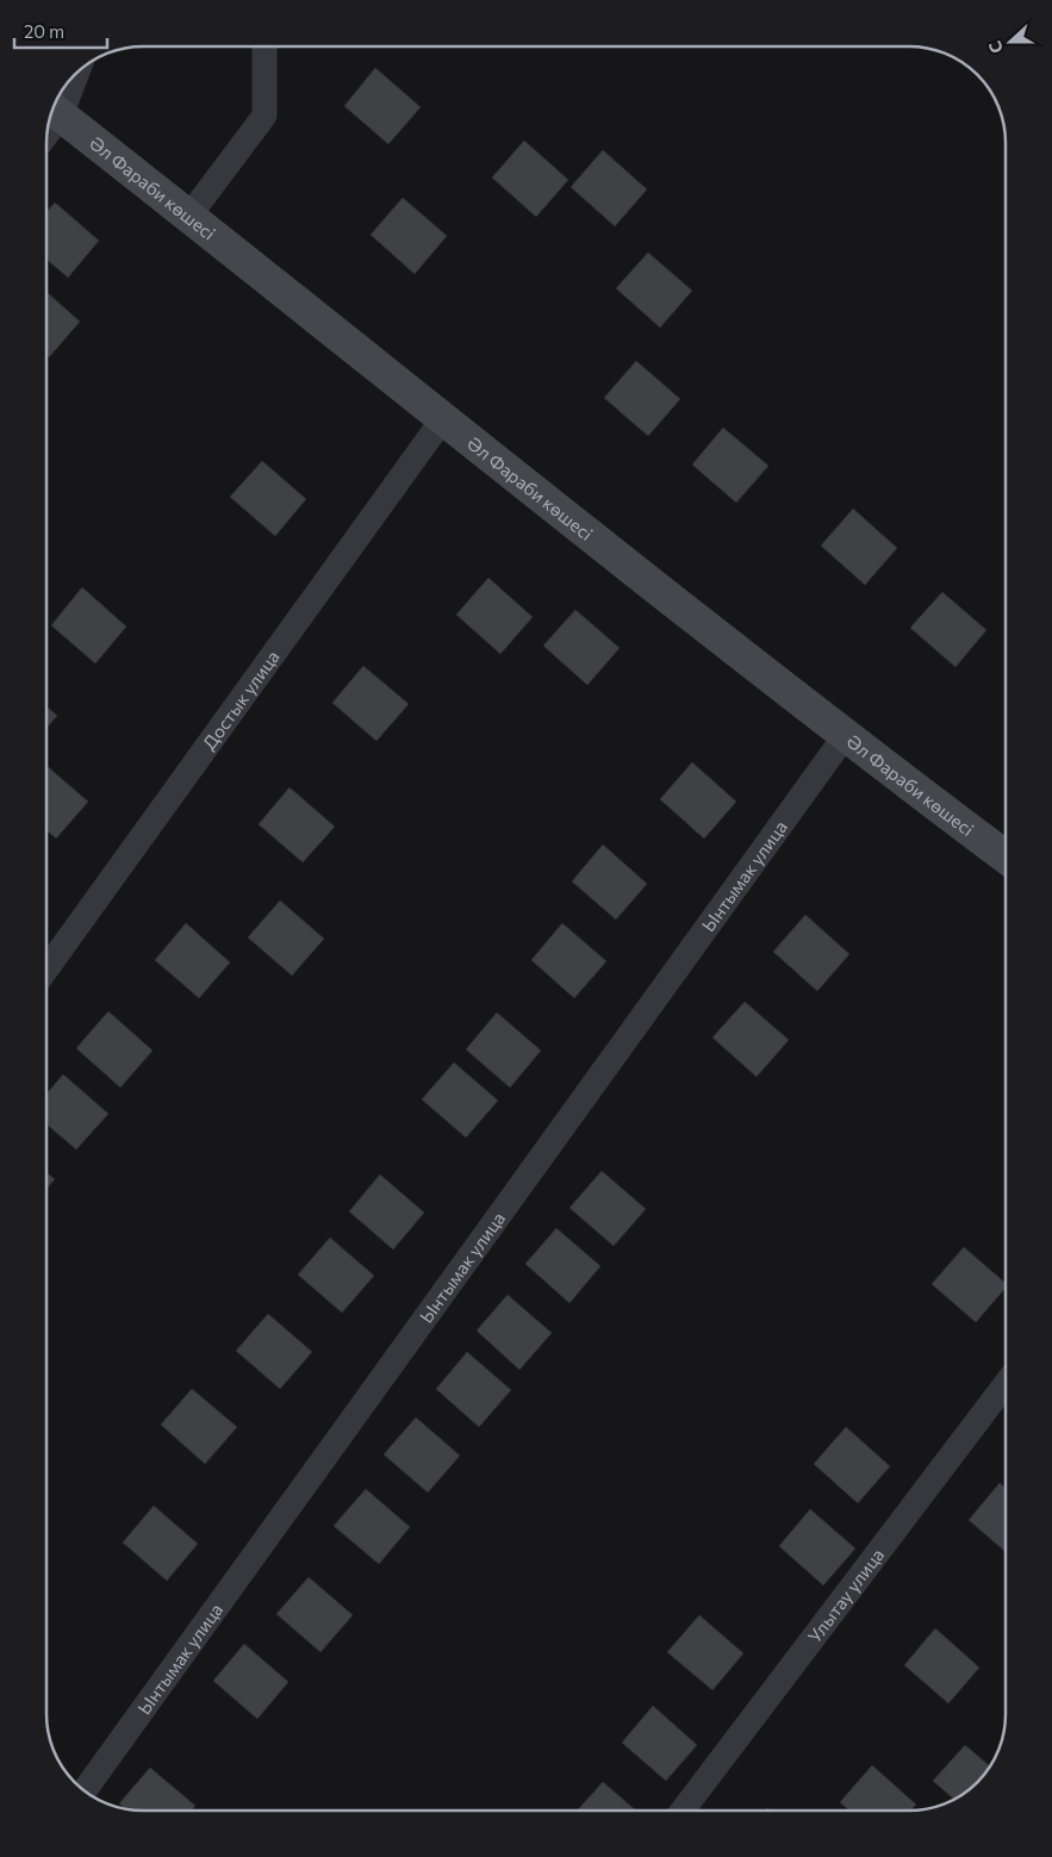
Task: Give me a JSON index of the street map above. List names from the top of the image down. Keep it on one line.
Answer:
{"streets":{"street":["Әл Фараби көшесі","Достык улица","Ынтымак улица","Улытау улица"]},"crossings":[["Әл Фараби көшесі","Достык улица"],["Әл Фараби көшесі","Ынтымак улица"]],"scale_bar":"20 m","north":"left"}
